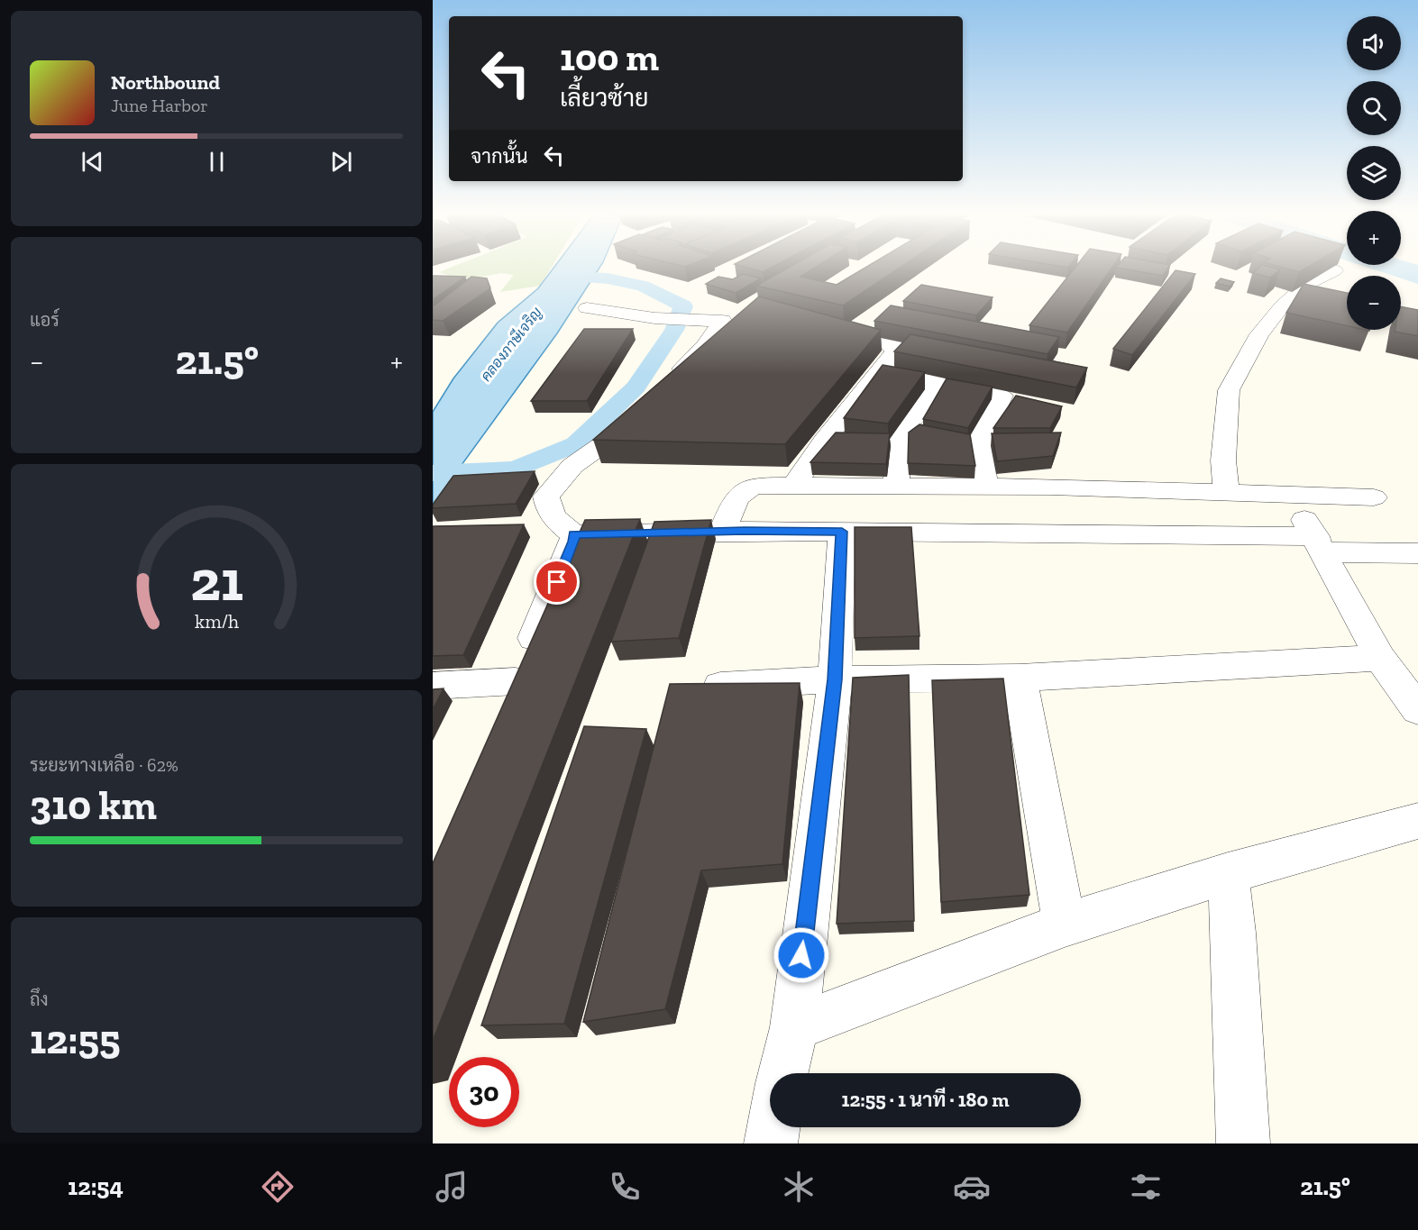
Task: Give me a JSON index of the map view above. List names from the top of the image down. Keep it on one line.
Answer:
{"water":["คลองภาษีเจริญ"],"page":{"map_buttons":["+","−"],"turn":["100 m","เลี้ยวซ้าย"],"song":["Northbound","June Harbor"],"then":"จากนั้น","tile":["แอร์",["ระยะทางเหลือ · 62%","310 km"],["ถึง","12:55"]],"heat":["−","21.5°","+"],"limit":"30","trip":"12:55 · 1 นาที · 180 m","tabs":["12:54","21.5°"],"gauge":["21","km/h"]}}
